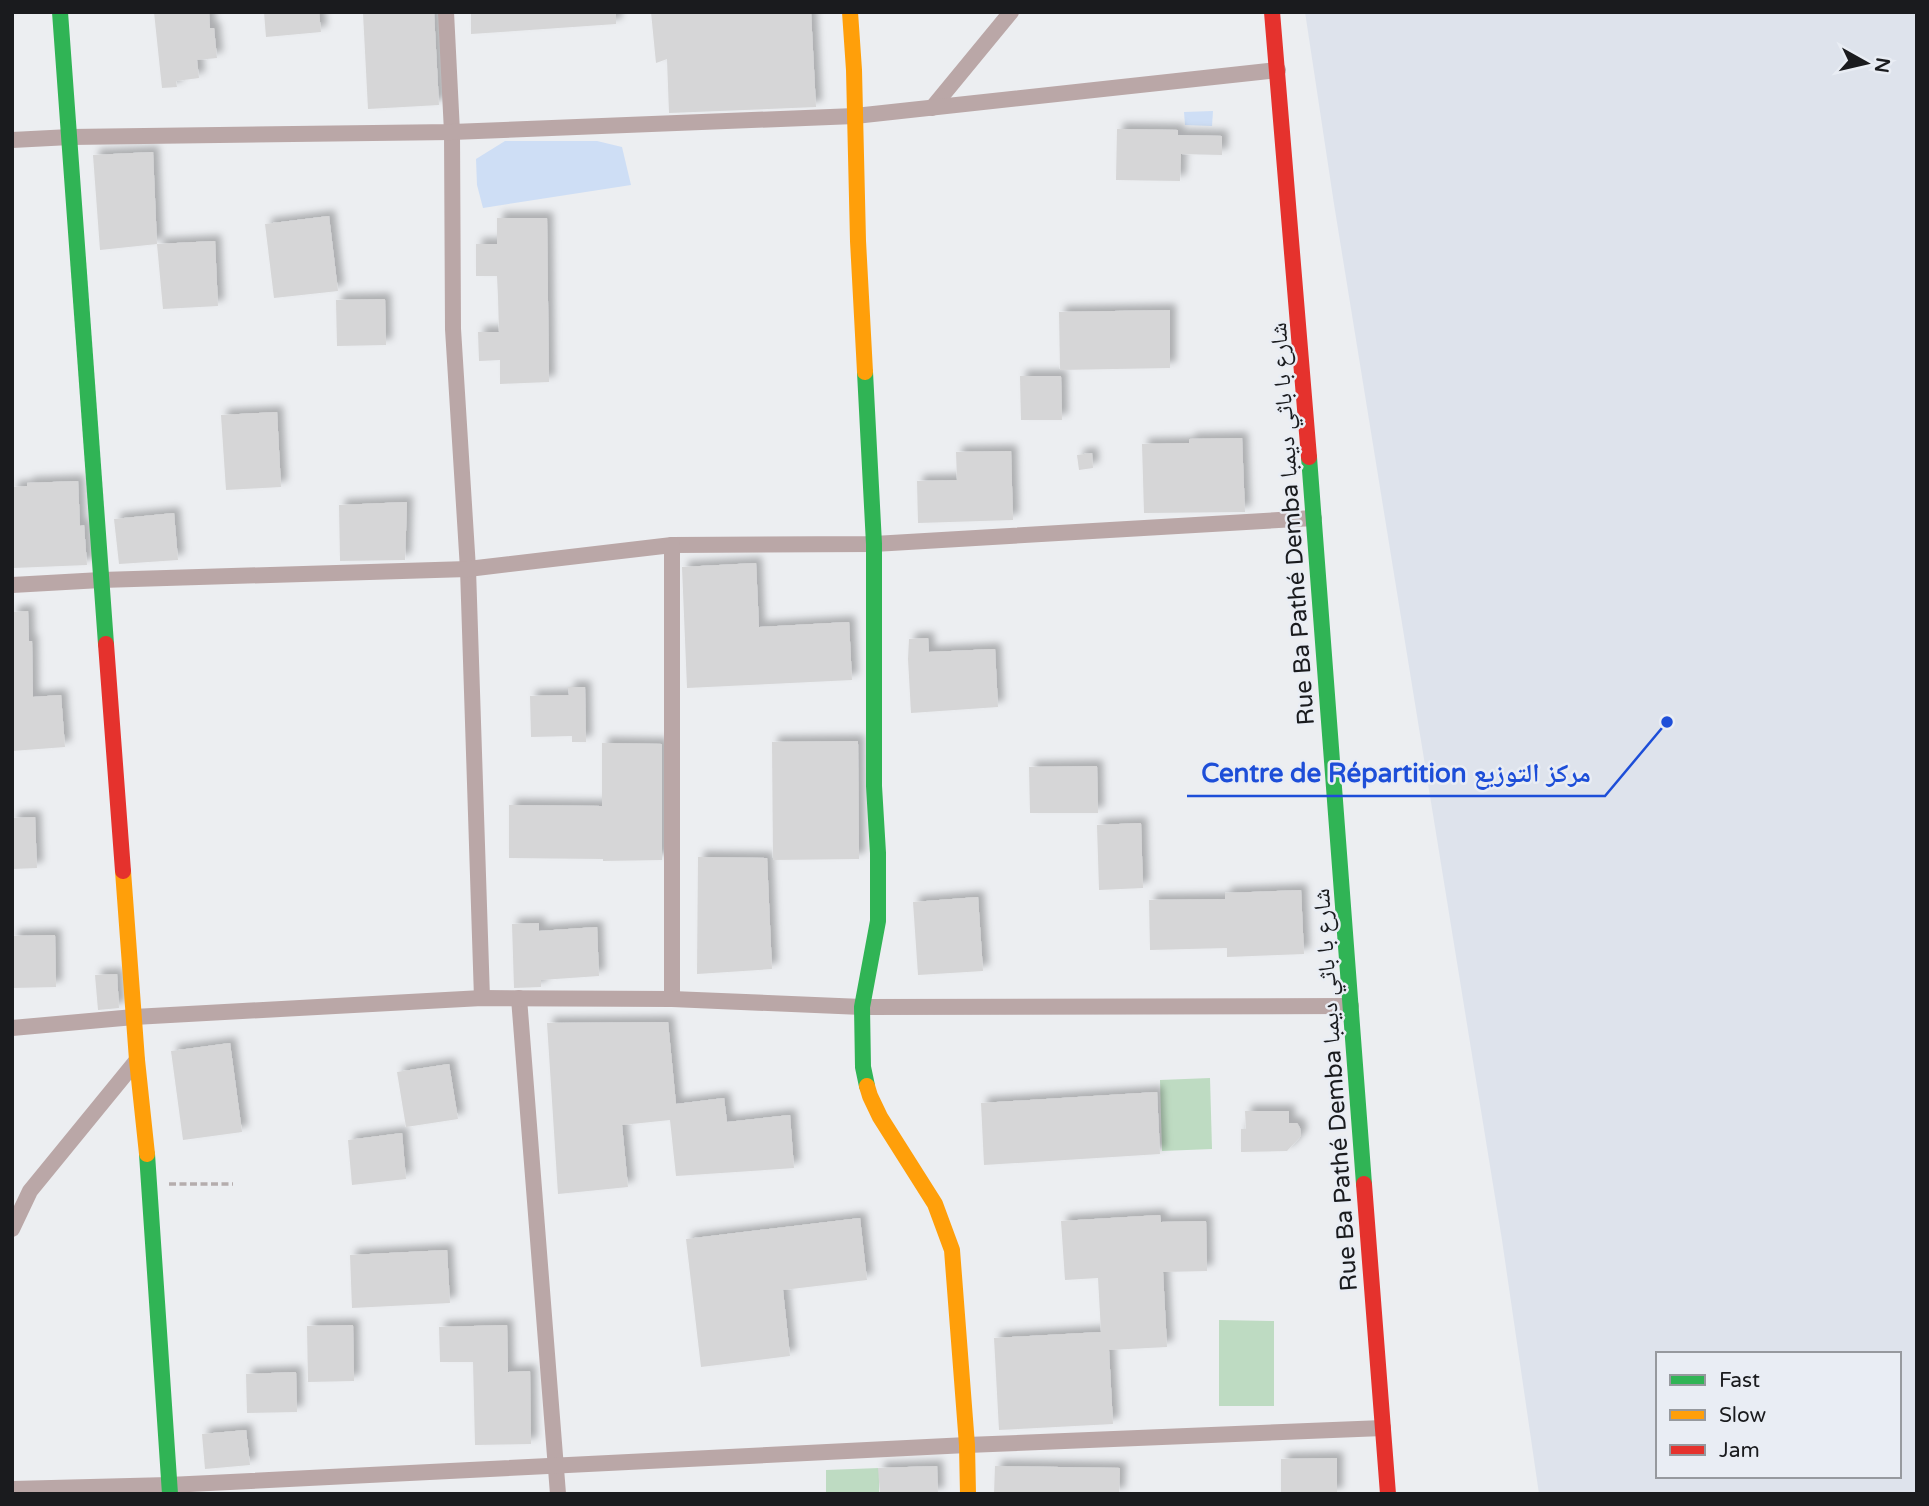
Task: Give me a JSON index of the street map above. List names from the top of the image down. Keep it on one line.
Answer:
{"streets":{"street":["Rue Ba Pathé Demba شارع با باثي ديمبا"]},"places":["Centre de Répartition مركز التوزيع"],"legend":["Fast","Slow","Jam"],"north":"right"}
